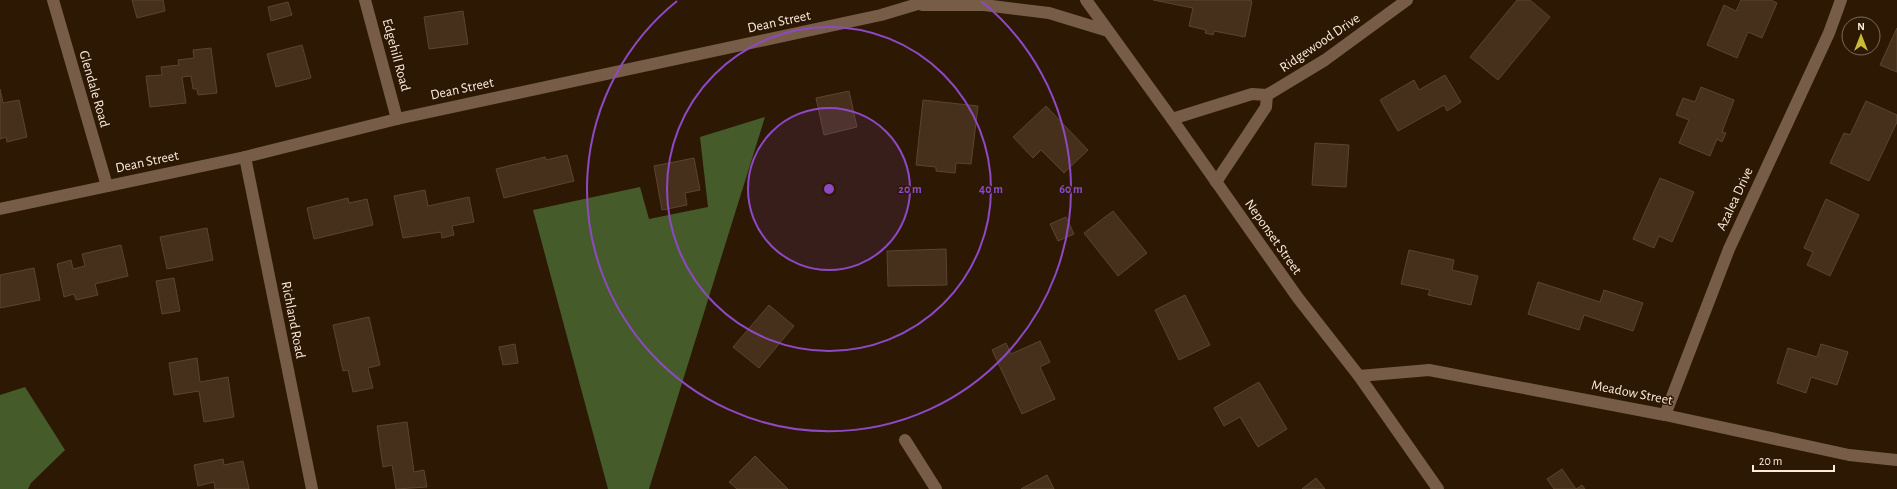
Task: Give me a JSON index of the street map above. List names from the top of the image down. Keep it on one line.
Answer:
{"streets":{"street":["Dean Street","Ridgewood Drive","Edgehill Road","Glendale Road","Azalea Drive","Neponset Street","Richland Road","Meadow Street"]},"crossings":[["Dean Street","Edgehill Road"],["Dean Street","Glendale Road"],["Dean Street","Richland Road"],["Ridgewood Drive","Neponset Street"],["Azalea Drive","Meadow Street"],["Neponset Street","Meadow Street"]],"scale_bar":"20 m","north":"top","rings":["20 m","40 m","60 m"]}
